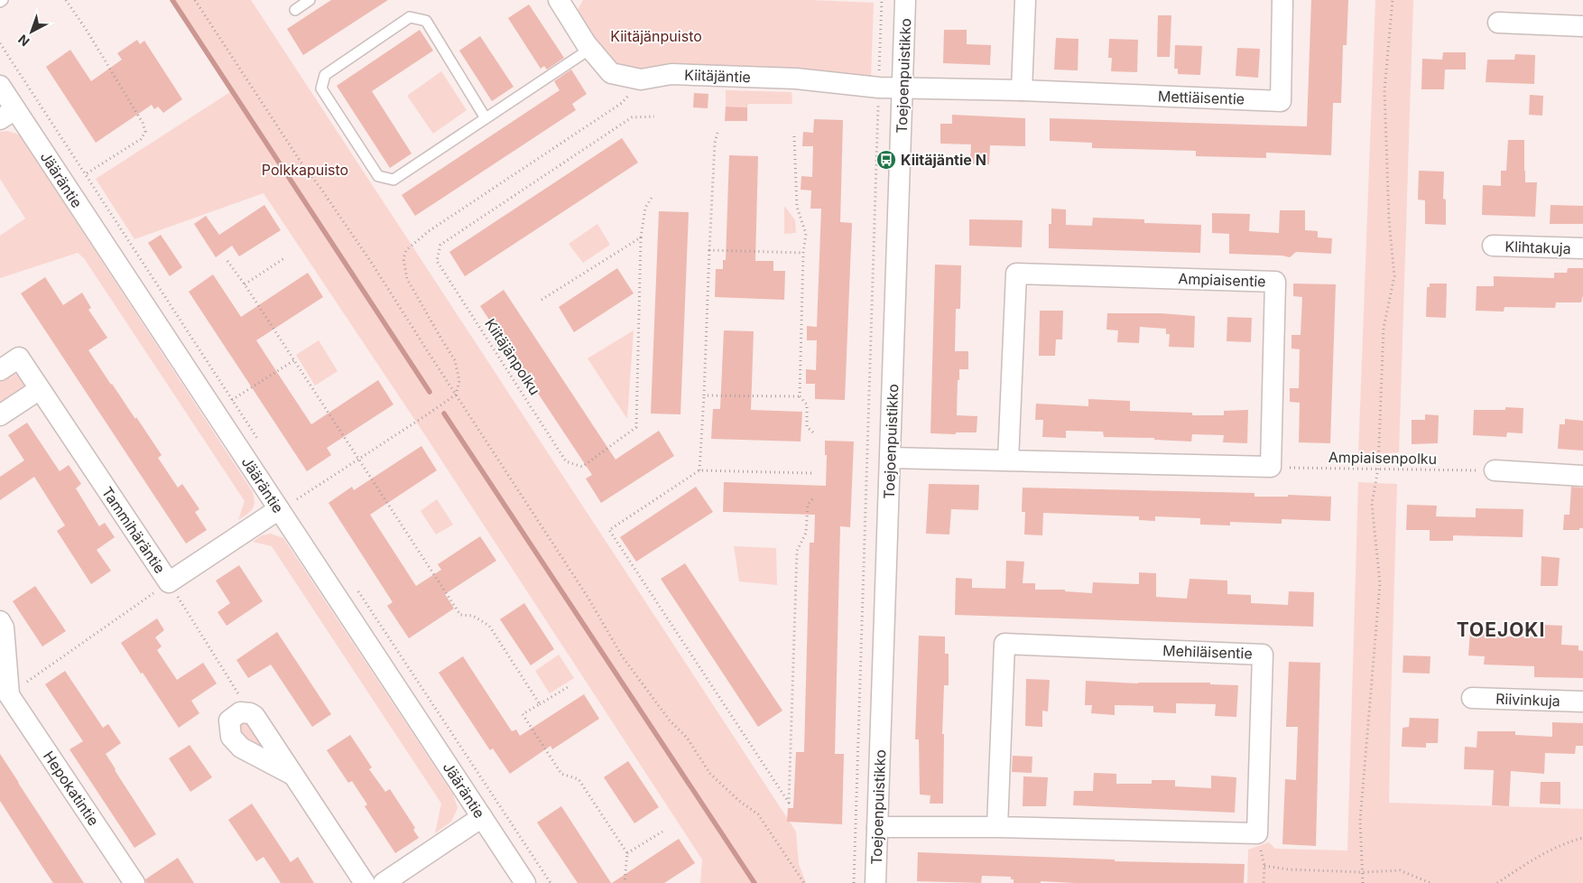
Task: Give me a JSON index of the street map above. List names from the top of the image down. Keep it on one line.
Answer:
{"streets":{"street":["Kiitäjäntie","Toejoenpuistikko","Mettiäisentie","Jääräntie","Klihtakuja","Ampiaisentie","Tammihäräntie","Mehiläisentie","Riivinkuja","Hepokatintie"],"path":["Kiitäjänpolku","Ampiaisenpolku"]},"crossings":[["Kiitäjäntie","Toejoenpuistikko"],["Kiitäjäntie","Mettiäisentie"],["Toejoenpuistikko","Mettiäisentie"],["Jääräntie","Tammihäräntie"],["Ampiaisentie","Ampiaisenpolku"]],"districts":["TOEJOKI"],"parks":["Kiitäjänpuisto","Polkkapuisto"],"places":{"bus stop":["Kiitäjäntie N"]},"north":"bottom left"}
